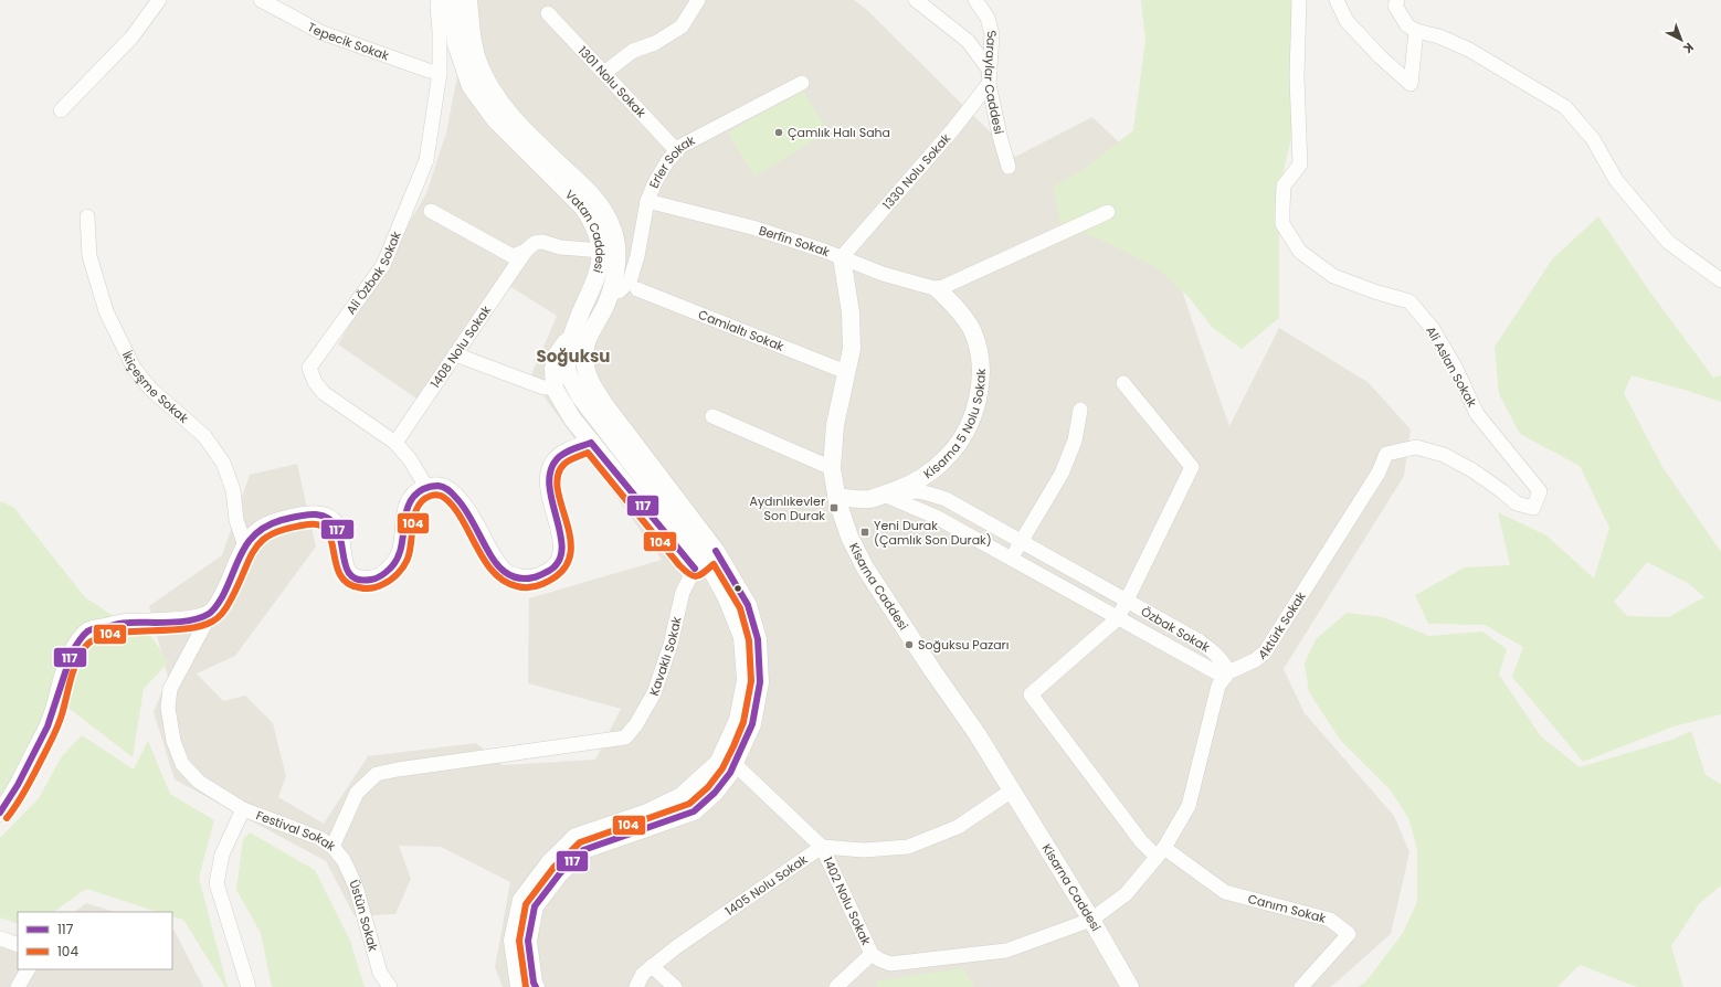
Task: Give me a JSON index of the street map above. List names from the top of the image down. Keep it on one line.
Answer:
{"streets":{"street":["Tepecik Sokak","1301 Nolu Sokak","Saraylar Caddesi","Erler Sokak","1330 Nolu Sokak","Vatan Caddesi","Berfin Sokak","Ali Özbak Sokak","Camialtı Sokak","1408 Nolu Sokak","Ali Aslan Sokak","İkiçeşme Sokak","Kisarna 5 Nolu Sokak","Kisarna Caddesi","Aktürk Sokak","Özbak Sokak","Kavaklı Sokak","Festival Sokak","1405 Nolu Sokak","1402 Nolu Sokak","Canım Sokak","Üstün Sokak"]},"crossings":[["Tepecik Sokak","Ali Özbak Sokak"],["1301 Nolu Sokak","Erler Sokak"],["Saraylar Caddesi","1330 Nolu Sokak"],["Erler Sokak","Vatan Caddesi"],["Erler Sokak","Berfin Sokak"],["1330 Nolu Sokak","Berfin Sokak"],["1330 Nolu Sokak","Kisarna Caddesi"],["Vatan Caddesi","Kavaklı Sokak"],["Vatan Caddesi","1402 Nolu Sokak"],["Berfin Sokak","Kisarna 5 Nolu Sokak"],["Berfin Sokak","Kisarna Caddesi"],["Ali Özbak Sokak","1408 Nolu Sokak"],["Camialtı Sokak","Kisarna Caddesi"],["Ali Aslan Sokak","Aktürk Sokak"],["Kisarna 5 Nolu Sokak","Kisarna Caddesi"],["Kisarna 5 Nolu Sokak","Özbak Sokak"],["Kisarna Caddesi","1402 Nolu Sokak"],["Aktürk Sokak","Özbak Sokak"],["Kavaklı Sokak","Festival Sokak"],["Festival Sokak","Üstün Sokak"],["1405 Nolu Sokak","1402 Nolu Sokak"]],"districts":["Soğuksu"],"places":{"other":["Çamlık Halı Saha","Soğuksu Pazarı"],"transit":["Aydınlıkevler Son Durak","Yeni Durak (Çamlık Son Durak)"]},"lines":["transit line 117","transit line 104"],"legend":["117","104"],"north":"bottom right"}
